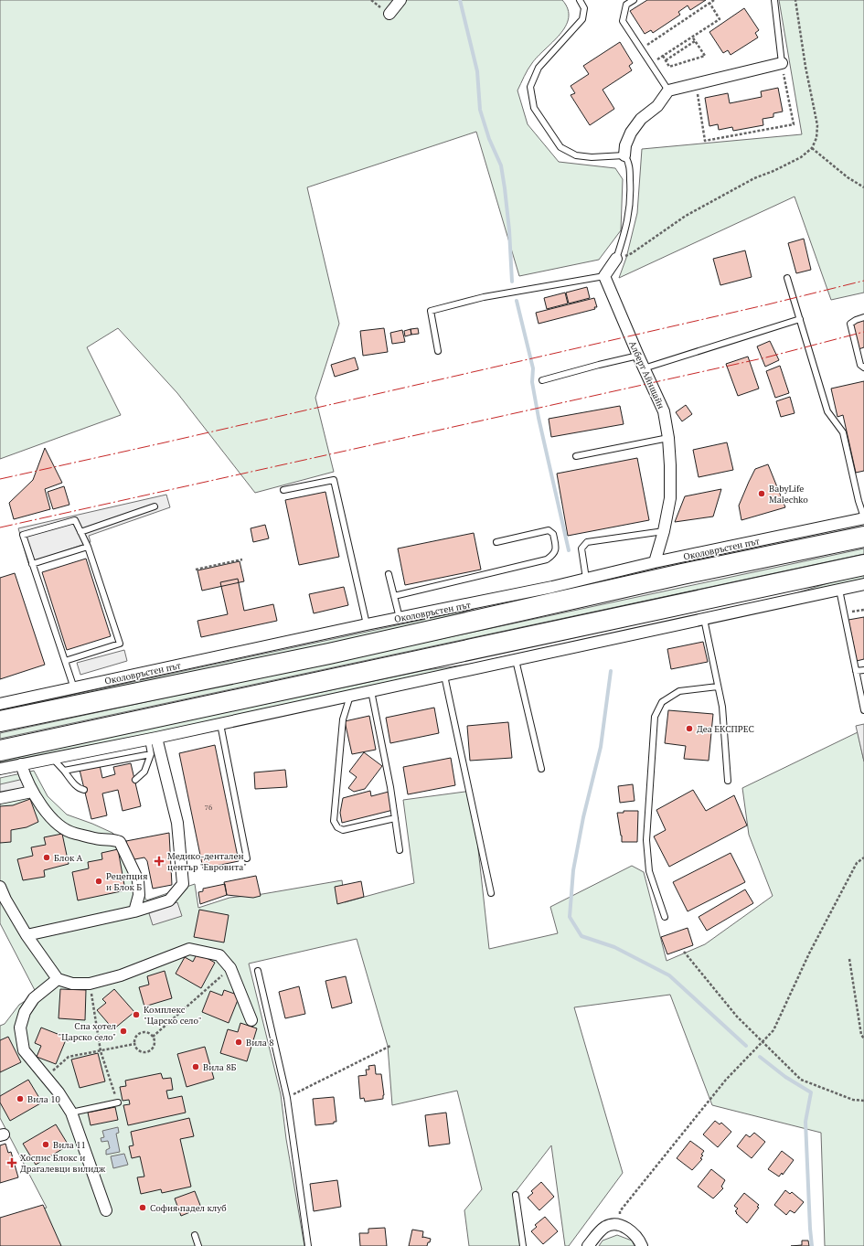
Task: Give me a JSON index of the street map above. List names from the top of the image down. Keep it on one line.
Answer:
{"streets":{"highway":["Околовръстен път"],"street":["Алберт Айнщайн"]},"crossings":[["Алберт Айнщайн","Околовръстен път"]],"places":{"other":["BabyLife Malechko","Деа ЕКСПРЕС","Блок А","Рецепция и Блок Б","Комплекс \"Царско село\"","Спа хотел \"Царско село\"","Вила 8","Вила 8Б","Вила 10","Вила 11","София падел клуб"],"health":["Медико-дентален център \"Евровита\"","Хоспис Блокс и Драгалевци вилидж"]},"house_numbers":["76"]}
